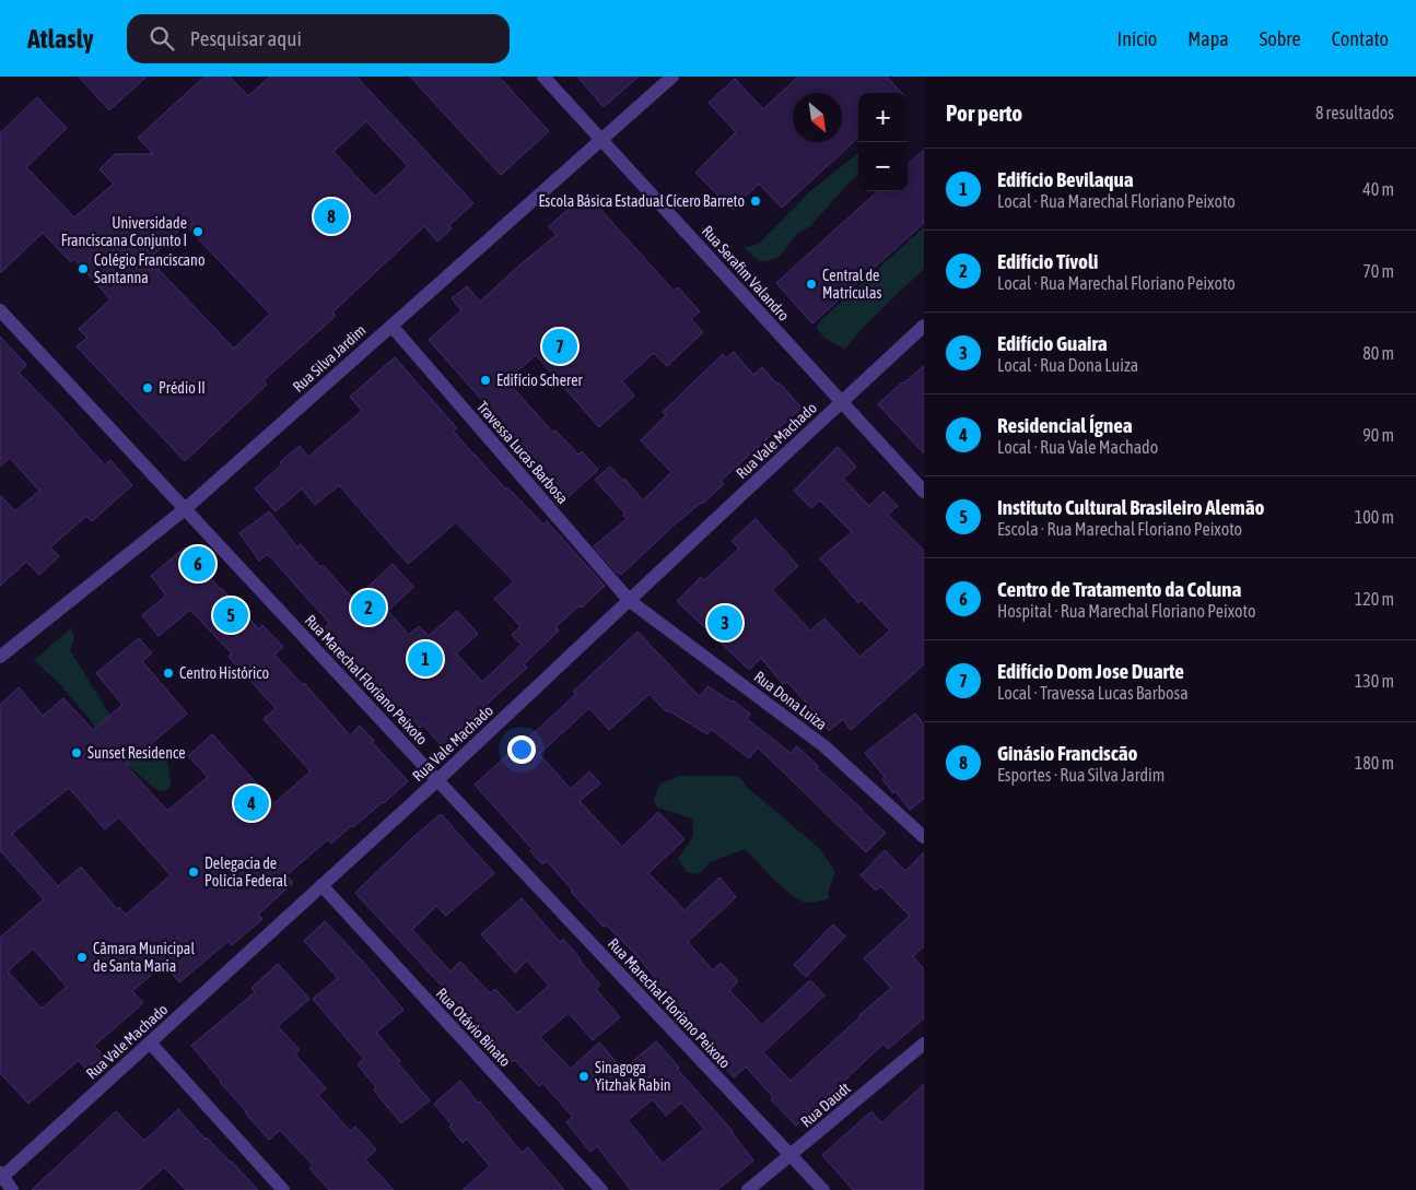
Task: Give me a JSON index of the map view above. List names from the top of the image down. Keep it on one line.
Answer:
{"streets":{"street":["Rua Serafim Valandro","Rua Silva Jardim","Rua Vale Machado","Travessa Lucas Barbosa","Rua Marechal Floriano Peixoto","Rua Dona Luiza","Rua Otávio Binato","Rua Daudt"]},"crossings":[["Rua Serafim Valandro","Rua Silva Jardim"],["Rua Serafim Valandro","Rua Vale Machado"],["Rua Silva Jardim","Travessa Lucas Barbosa"],["Rua Silva Jardim","Rua Marechal Floriano Peixoto"],["Rua Vale Machado","Travessa Lucas Barbosa"],["Rua Vale Machado","Rua Marechal Floriano Peixoto"],["Rua Vale Machado","Rua Dona Luiza"],["Rua Vale Machado","Rua Otávio Binato"],["Travessa Lucas Barbosa","Rua Dona Luiza"],["Rua Marechal Floriano Peixoto","Rua Daudt"]],"places":["Escola Básica Estadual Cícero Barreto","Universidade Franciscana Conjunto I","Colégio Franciscano Santanna","Central de Matrículas","Edifício Scherer","Prédio II","Centro Histórico","Sunset Residence","Delegacia de Polícia Federal","Câmara Municipal de Santa Maria","Sinagoga Yitzhak Rabin"],"north":"bottom right","page":{"header":"Atlasly","search":"Pesquisar aqui","nav":["Início","Mapa","Sobre","Contato"],"heading":["Por perto","8 resultados"],"map_buttons":["+","−"],"list":[{"mark":"1","name":"Edifício Bevilaqua","note":"Local · Rua Marechal Floriano Peixoto","value":"40 m"},{"mark":"2","name":"Edifício Tívoli","note":"Local · Rua Marechal Floriano Peixoto","value":"70 m"},{"mark":"3","name":"Edifício Guaira","note":"Local · Rua Dona Luiza","value":"80 m"},{"mark":"4","name":"Residencial Ígnea","note":"Local · Rua Vale Machado","value":"90 m"},{"mark":"5","name":"Instituto Cultural Brasileiro Alemão","note":"Escola · Rua Marechal Floriano Peixoto","value":"100 m"},{"mark":"6","name":"Centro de Tratamento da Coluna","note":"Hospital · Rua Marechal Floriano Peixoto","value":"120 m"},{"mark":"7","name":"Edifício Dom Jose Duarte","note":"Local · Travessa Lucas Barbosa","value":"130 m"},{"mark":"8","name":"Ginásio Franciscão","note":"Esportes · Rua Silva Jardim","value":"180 m"}],"pins":["8","7","6","2","5","3","1","4"]}}
